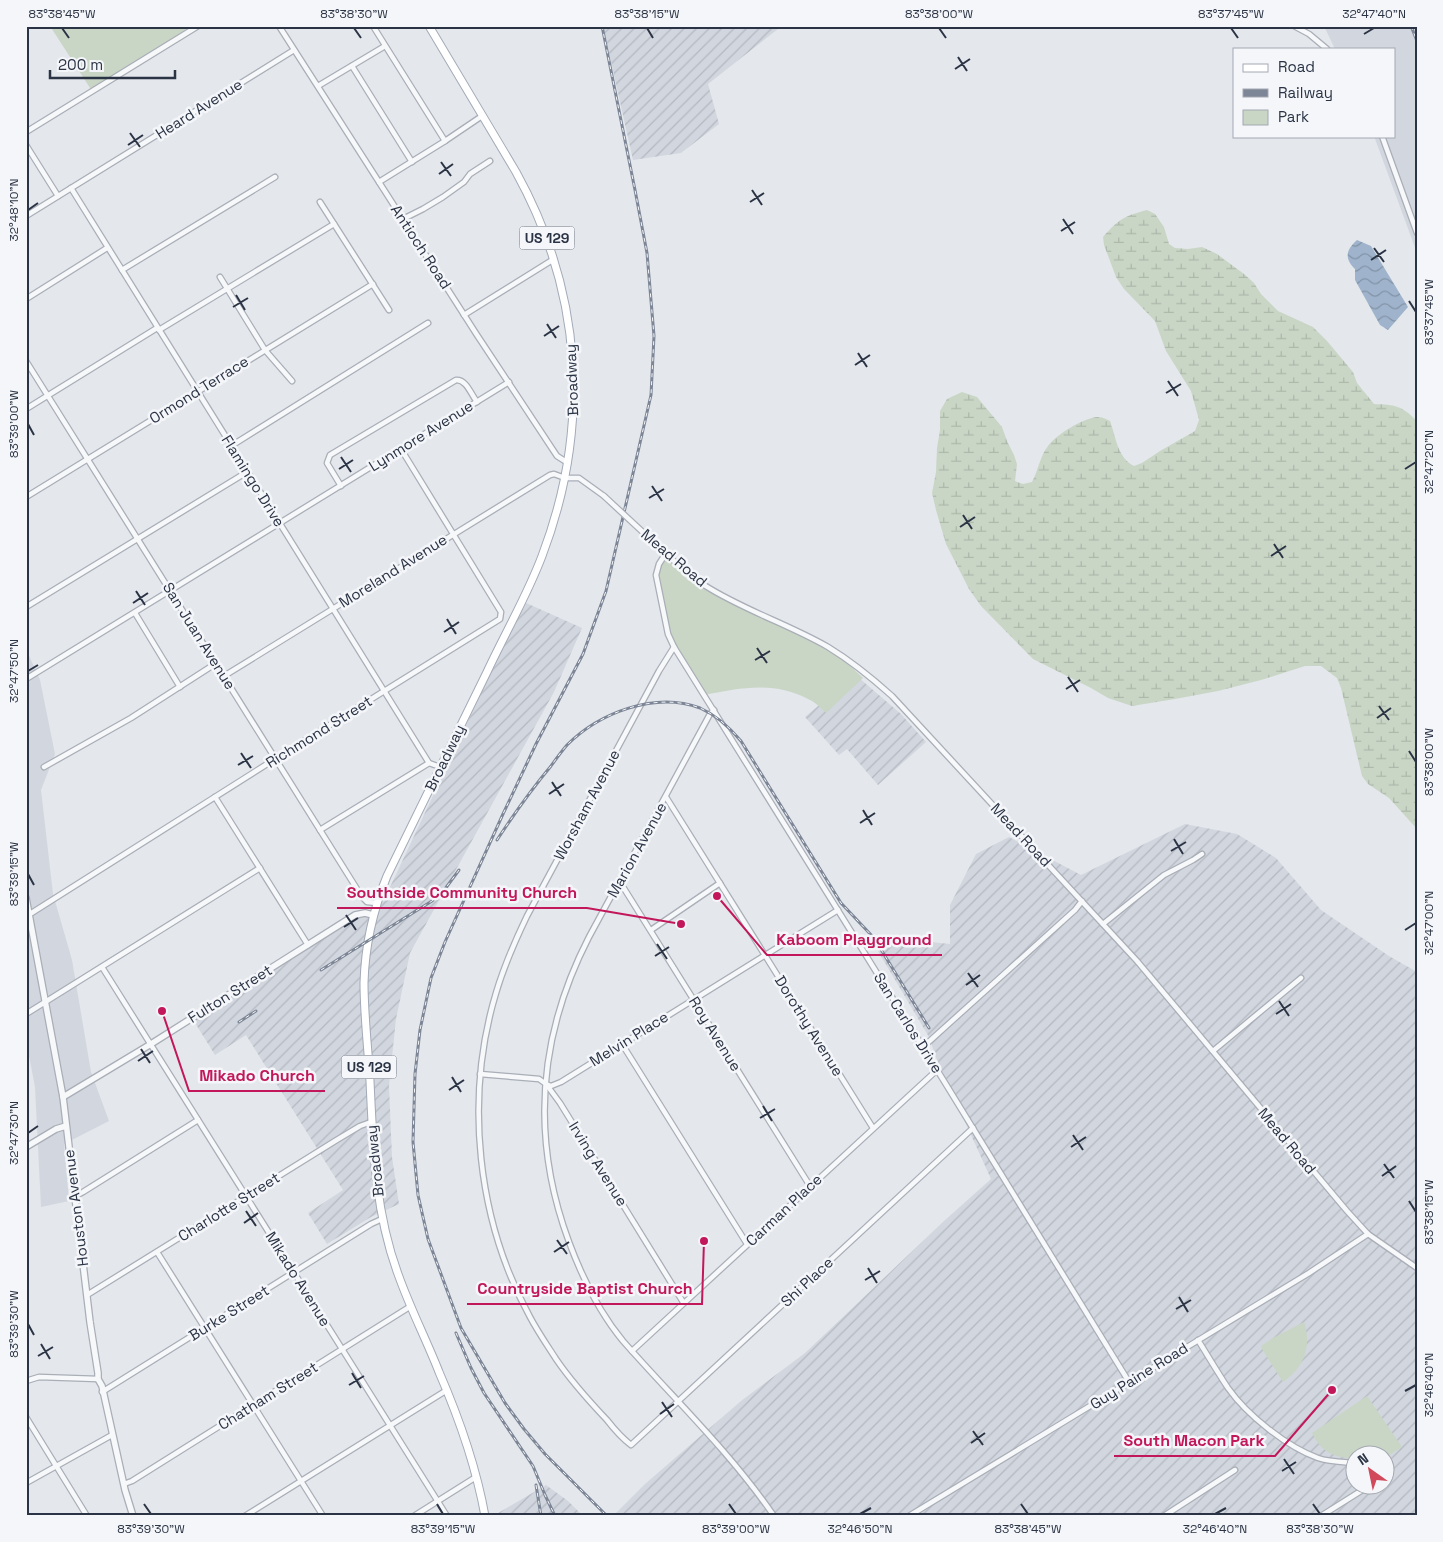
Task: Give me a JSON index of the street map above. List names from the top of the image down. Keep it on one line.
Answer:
{"streets":{"main road":["US 129","Broadway"],"street":["Heard Avenue","Antioch Road","Ormond Terrace","Lynmore Avenue","Flamingo Drive","Mead Road","Moreland Avenue","San Juan Avenue","Richmond Street","Worsham Avenue","Marion Avenue","Fulton Street","San Carlos Drive","Dorothy Avenue","Roy Avenue","Melvin Place","Irving Avenue","Charlotte Street","Houston Avenue","Carman Place","Mikado Avenue","Shi Place","Burke Street","Guy Paine Road","Chatham Street"]},"crossings":[["Heard Avenue","Antioch Road"],["Heard Avenue","Flamingo Drive"],["Antioch Road","Broadway"],["Antioch Road","Lynmore Avenue"],["Broadway","Mead Road"],["Broadway","Moreland Avenue"],["Broadway","San Juan Avenue"],["Broadway","Fulton Street"],["Broadway","Charlotte Street"],["Broadway","Burke Street"],["Broadway","Chatham Street"],["Ormond Terrace","Flamingo Drive"],["Ormond Terrace","San Juan Avenue"],["Lynmore Avenue","Flamingo Drive"],["Lynmore Avenue","San Juan Avenue"],["Flamingo Drive","Moreland Avenue"],["Flamingo Drive","Richmond Street"],["Mead Road","Moreland Avenue"],["Mead Road","San Carlos Drive"],["Mead Road","Guy Paine Road"],["Moreland Avenue","San Juan Avenue"],["San Juan Avenue","Richmond Street"],["Richmond Street","Houston Avenue"],["Worsham Avenue","San Carlos Drive"],["Worsham Avenue","Shi Place"],["Marion Avenue","San Carlos Drive"],["Marion Avenue","Dorothy Avenue"],["Marion Avenue","Roy Avenue"],["Marion Avenue","Melvin Place"],["Marion Avenue","Irving Avenue"],["Marion Avenue","Carman Place"],["Marion Avenue","Shi Place"],["Fulton Street","Houston Avenue"],["Fulton Street","Mikado Avenue"],["San Carlos Drive","Melvin Place"],["San Carlos Drive","Carman Place"],["San Carlos Drive","Shi Place"],["San Carlos Drive","Guy Paine Road"],["Dorothy Avenue","Melvin Place"],["Dorothy Avenue","Carman Place"],["Roy Avenue","Melvin Place"],["Roy Avenue","Carman Place"],["Melvin Place","Irving Avenue"],["Irving Avenue","Carman Place"],["Charlotte Street","Houston Avenue"],["Charlotte Street","Mikado Avenue"],["Houston Avenue","Burke Street"],["Houston Avenue","Chatham Street"],["Mikado Avenue","Burke Street"],["Mikado Avenue","Chatham Street"]],"places":["Kaboom Playground","Southside Community Church","Mikado Church","Countryside Baptist Church","South Macon Park"],"legend":["Road","Railway","Park"],"scale_bar":"200 m","north":"top left","coordinates":["83°38'45\"W","83°38'30\"W","83°38'15\"W","83°38'00\"W","83°37'45\"W","32°47'40\"N","32°48'10\"N","83°39'00\"W","32°47'20\"N","32°47'50\"N","83°39'15\"W","32°47'00\"N","32°47'30\"N","83°39'30\"W","32°46'40\"N","32°46'50\"N"]}
